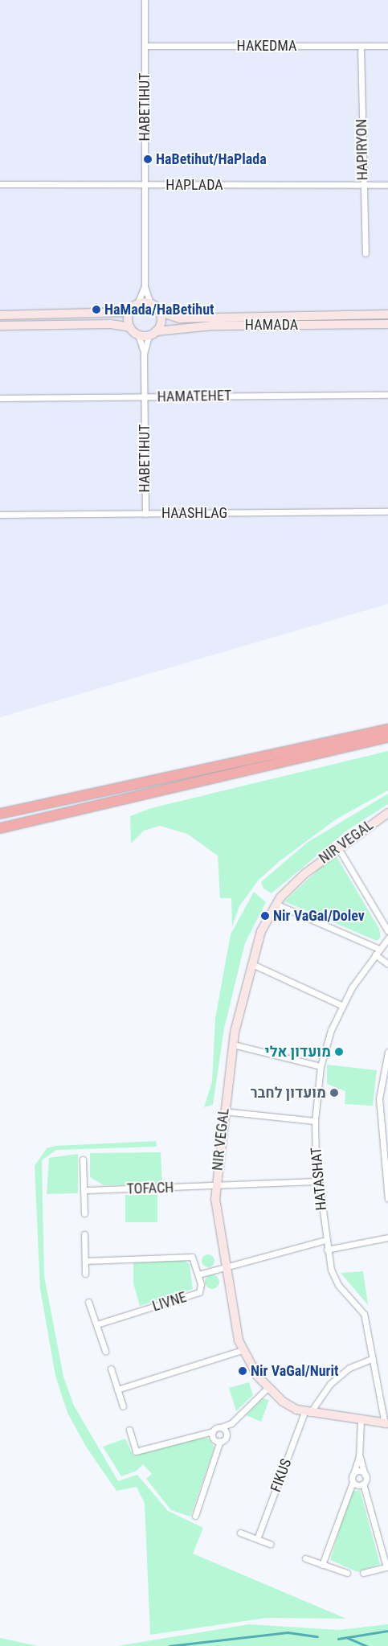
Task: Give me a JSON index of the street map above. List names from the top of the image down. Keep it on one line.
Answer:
{"streets":{"street":["HAKEDMA","HABETIHUT","HAPIRYON","HAPLADA","HAMADA","HAMATEHET","HAASHLAG","NIR VEGAL","HATASHAT","TOFACH","LIVNE","FIKUS"]},"crossings":[["HAKEDMA","HABETIHUT"],["HAKEDMA","HAPIRYON"],["HABETIHUT","HAPLADA"],["HABETIHUT","HAMADA"],["HABETIHUT","HAMATEHET"],["HABETIHUT","HAASHLAG"],["HAPIRYON","HAPLADA"],["NIR VEGAL","HATASHAT"],["NIR VEGAL","TOFACH"],["NIR VEGAL","LIVNE"],["NIR VEGAL","FIKUS"],["HATASHAT","TOFACH"],["HATASHAT","LIVNE"],["HATASHAT","FIKUS"]],"places":["HaBetihut/HaPlada","HaMada/HaBetihut","Nir VaGal/Dolev","מועדון אלי","מועדון לחבר","Nir VaGal/Nurit"]}
